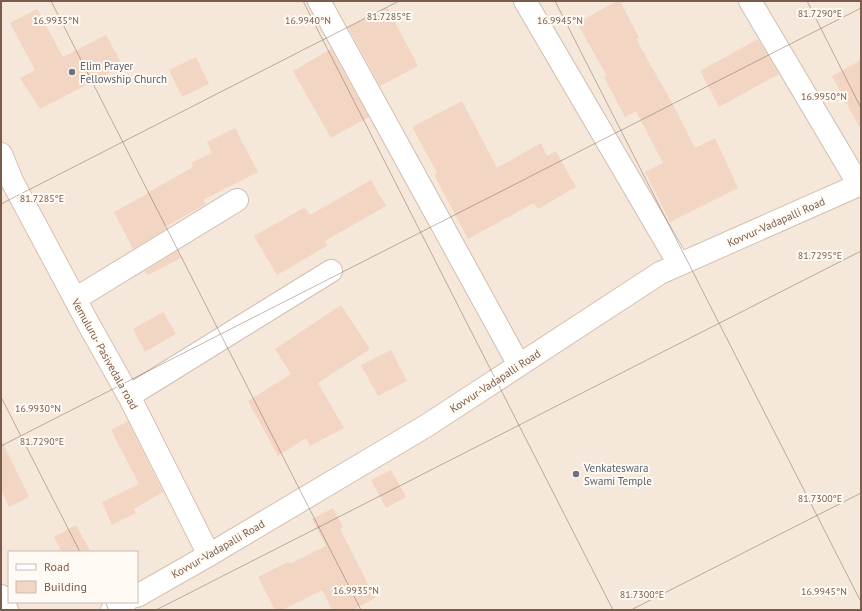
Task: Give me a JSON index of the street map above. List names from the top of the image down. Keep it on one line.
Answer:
{"streets":{"street":["Kovvur-Vadapalli Road","Vemuluru- Pasivedala road"]},"crossings":[["Kovvur-Vadapalli Road","Vemuluru- Pasivedala road"]],"places":["Elim Prayer Fellowship Church","Venkateswara Swami Temple"],"legend":["Road","Building"],"coordinates":["81.7290°E","81.7285°E","16.9935°N","16.9940°N","16.9945°N","16.9950°N","81.7295°E","16.9930°N","81.7300°E"]}
